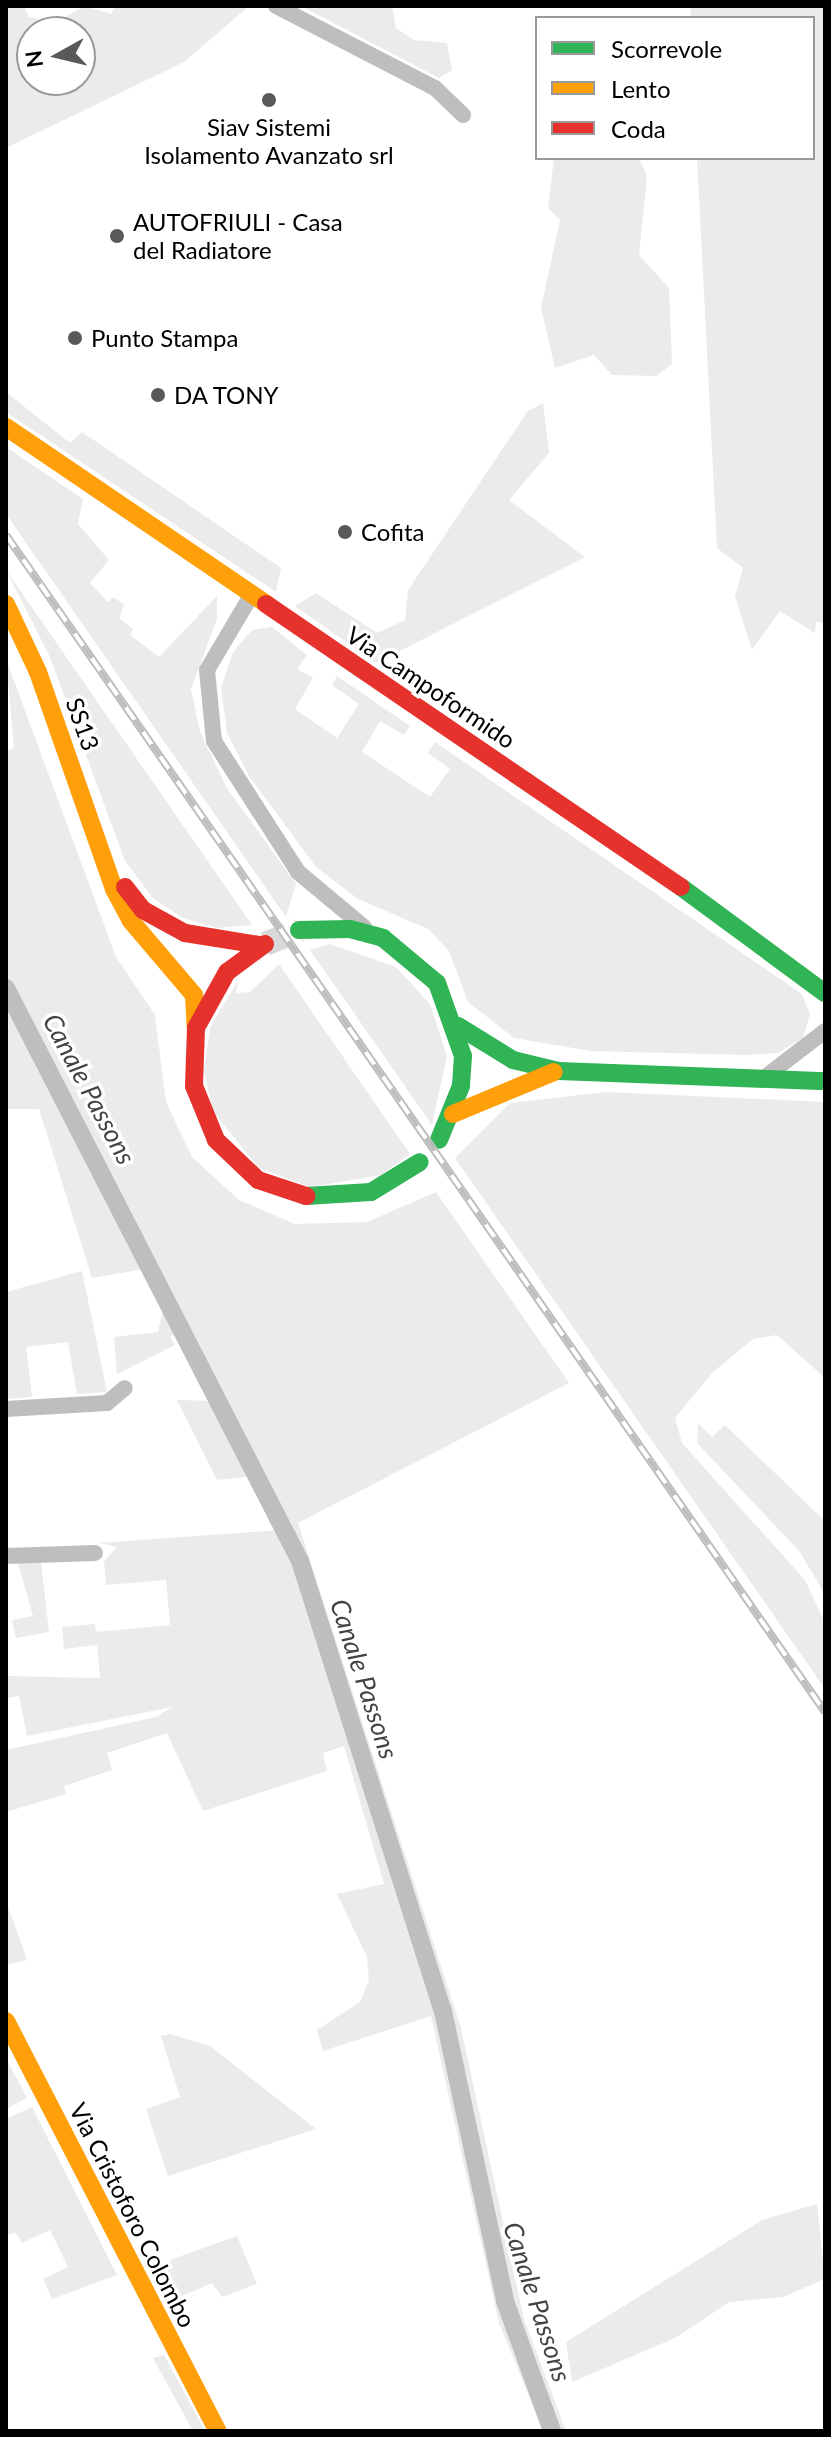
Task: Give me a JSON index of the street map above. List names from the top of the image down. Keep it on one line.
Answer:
{"streets":{"main road":["Via Campoformido","SS13","Via Cristoforo Colombo"]},"water":["Canale Passons"],"places":["Siav Sistemi Isolamento Avanzato srl","AUTOFRIULI - Casa del Radiatore","Punto Stampa","DA TONY","Cofita"],"legend":["Scorrevole","Lento","Coda"],"north":"left"}
